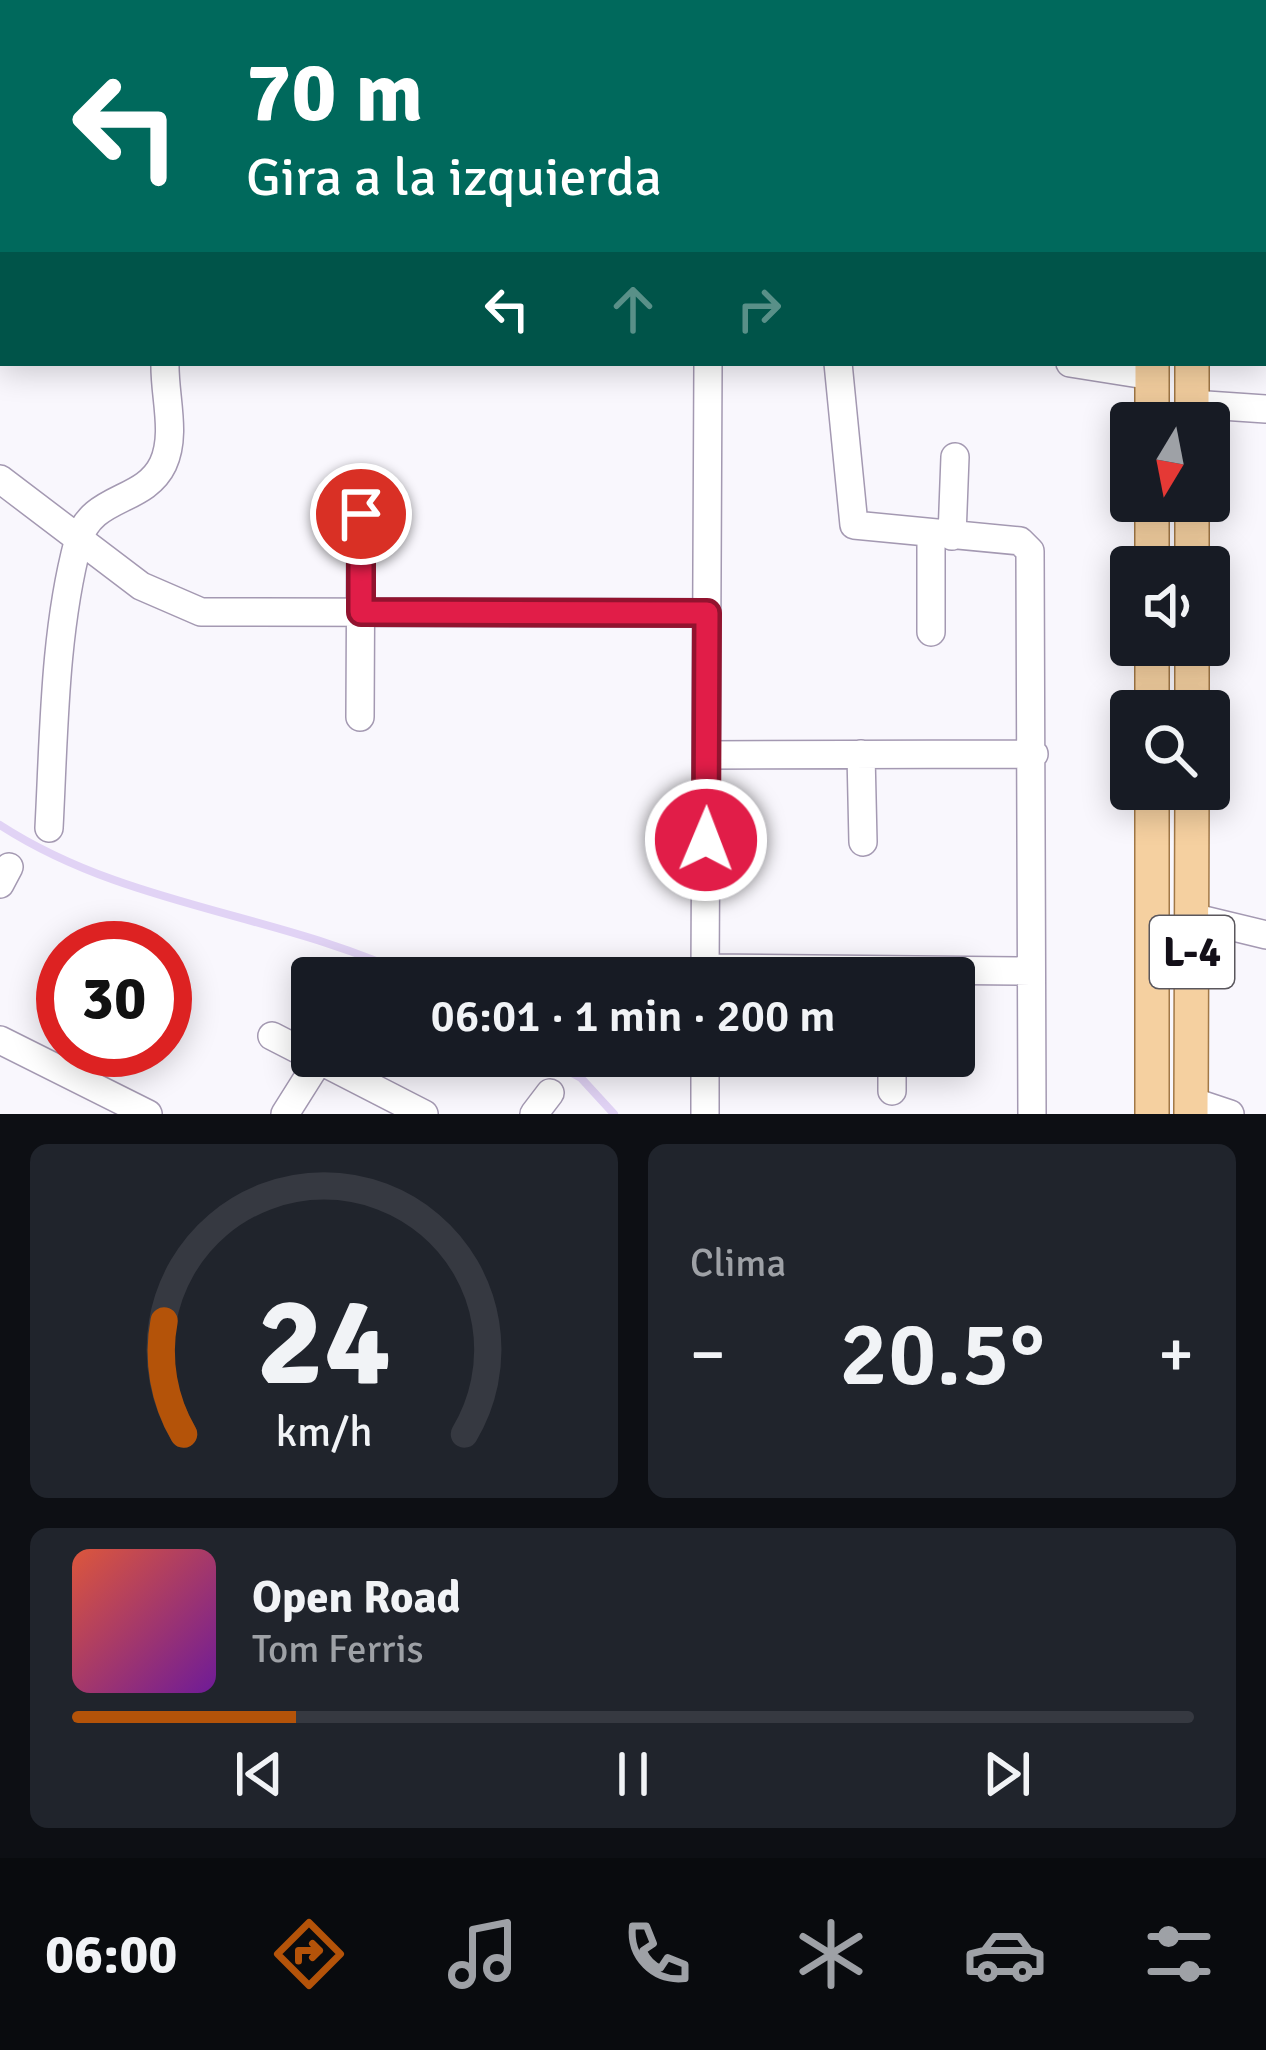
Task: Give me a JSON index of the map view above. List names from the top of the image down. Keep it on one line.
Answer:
{"streets":{"main road":["L-4"]},"north":"bottom","page":{"turn":["70 m","Gira a la izquierda"],"limit":"30","trip":"06:01 · 1 min · 200 m","tile":"Clima","heat":["−","20.5°","+"],"song":["Open Road","Tom Ferris"],"tabs":"06:00","gauge":["24","km/h"]}}
